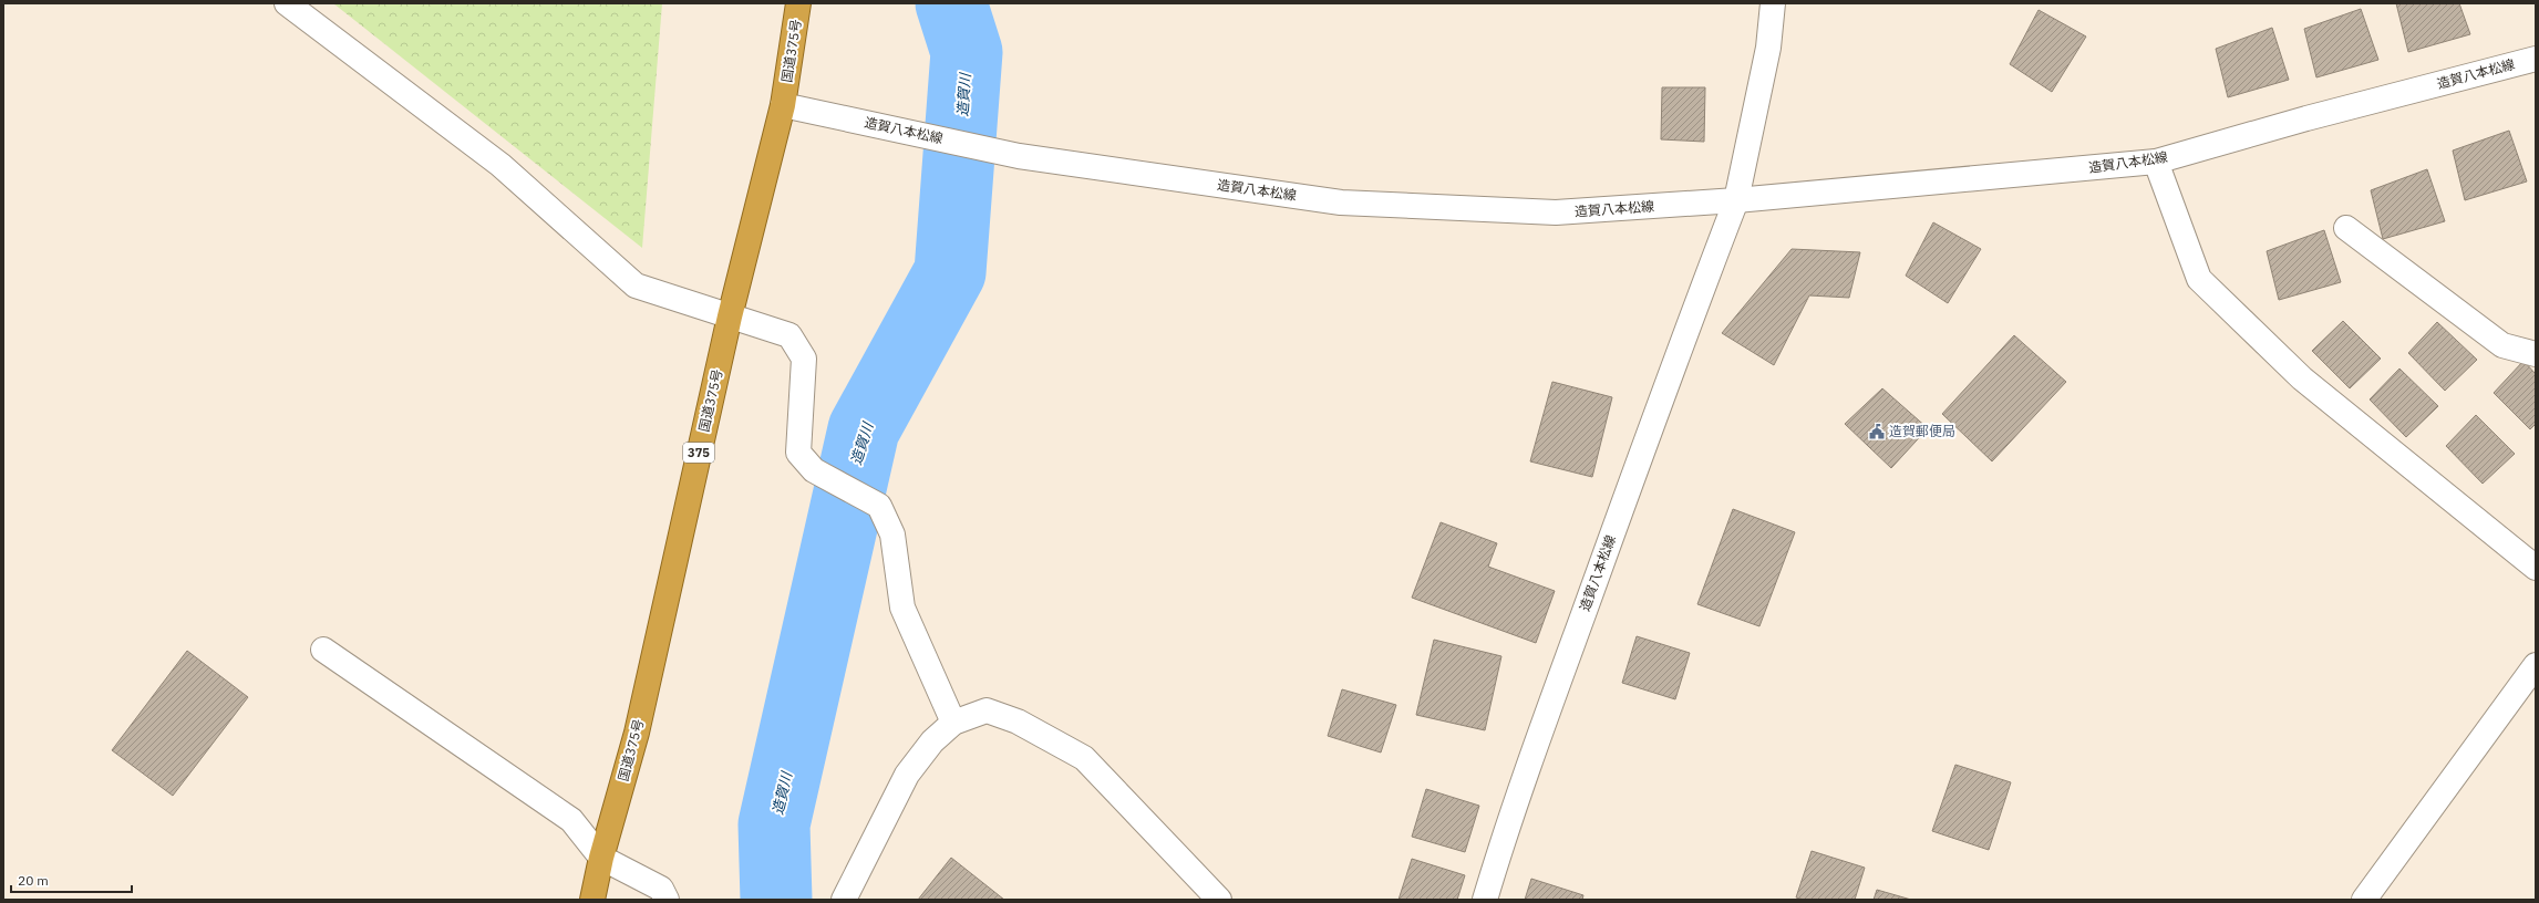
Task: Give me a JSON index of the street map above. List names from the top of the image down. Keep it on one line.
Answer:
{"streets":{"highway":["国道375号","375"],"street":["造賀八本松線"]},"crossings":[["国道375号","造賀八本松線"]],"water":["造賀川"],"places":{"public building":["造賀郵便局"]},"scale_bar":"20 m"}
